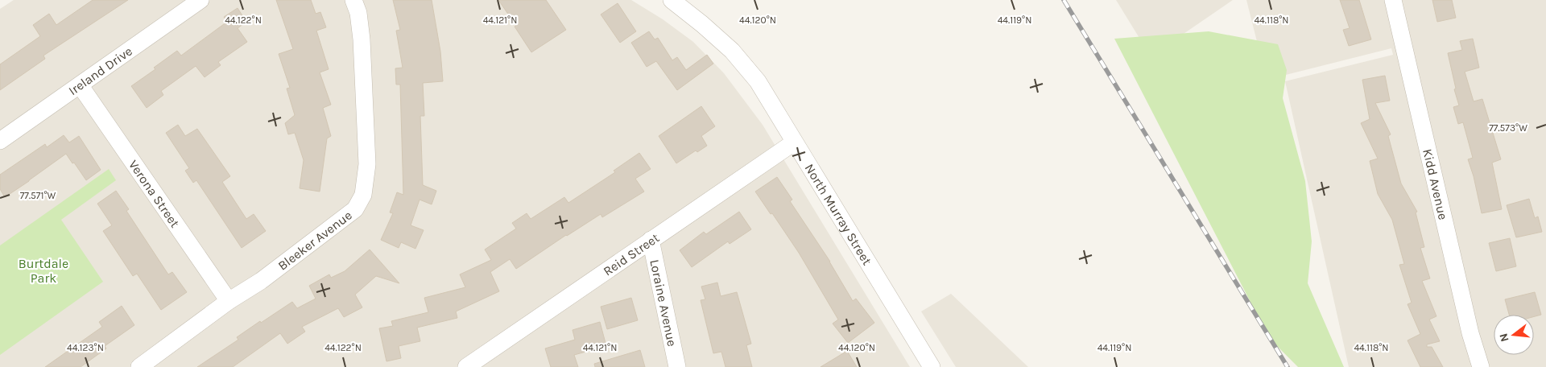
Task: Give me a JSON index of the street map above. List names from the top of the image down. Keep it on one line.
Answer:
{"streets":{"street":["Ireland Drive","Kidd Avenue","Verona Street","North Murray Street","Bleeker Avenue","Reid Street","Loraine Avenue"]},"crossings":[["Ireland Drive","Verona Street"],["Verona Street","Bleeker Avenue"],["North Murray Street","Reid Street"],["Reid Street","Loraine Avenue"]],"parks":["Burtdale Park"],"north":"left","coordinates":["44.122°N","44.121°N","44.120°N","44.119°N","44.118°N","77.573°W","77.571°W","44.123°N"]}
